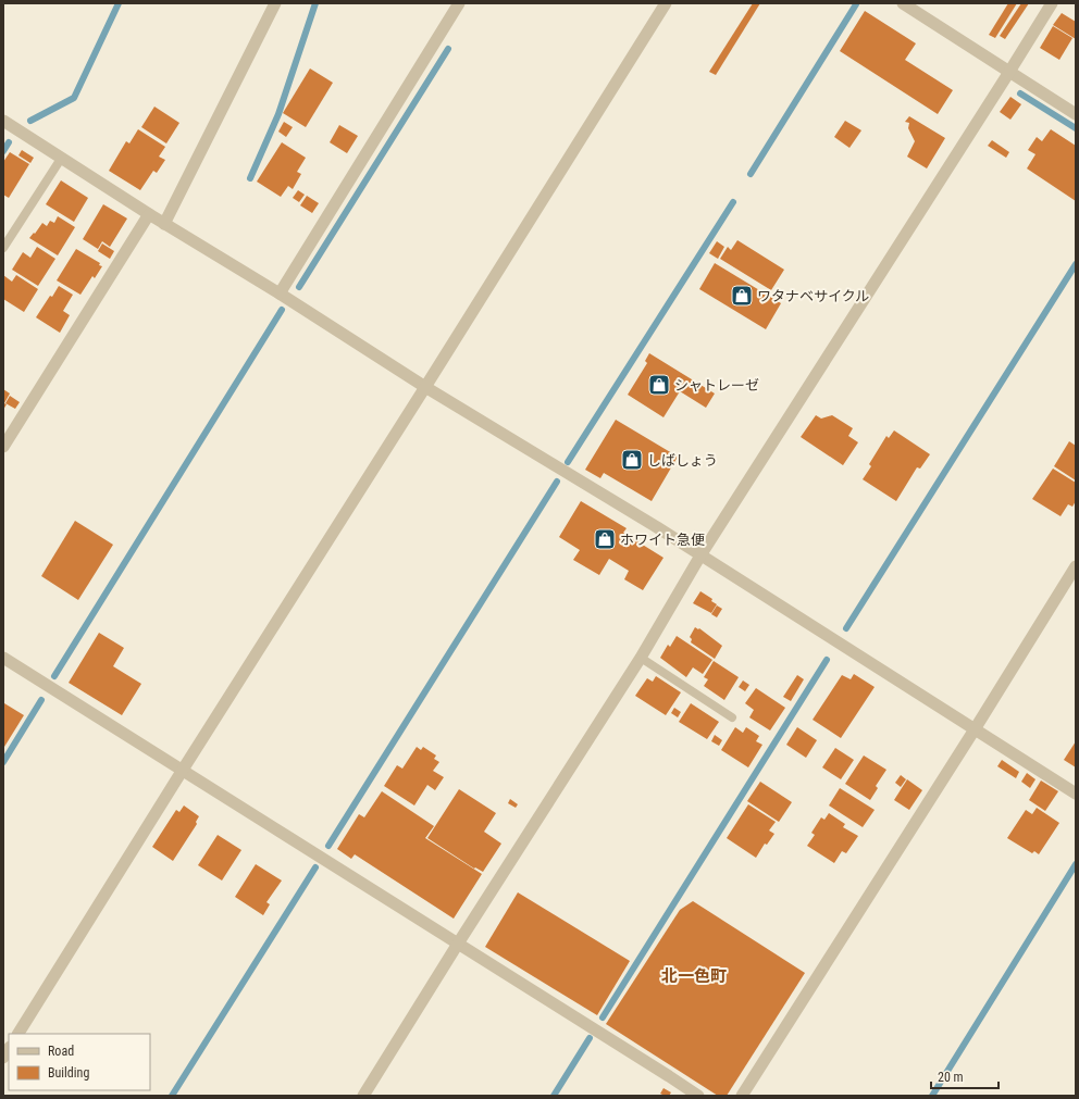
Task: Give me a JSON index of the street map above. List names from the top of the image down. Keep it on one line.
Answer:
{"districts":["北一色町"],"places":{"shop":["ワタナベサイクル","シャトレーゼ","しばしょう","ホワイト急便"]},"legend":["Road","Building"],"scale_bar":"20 m"}
